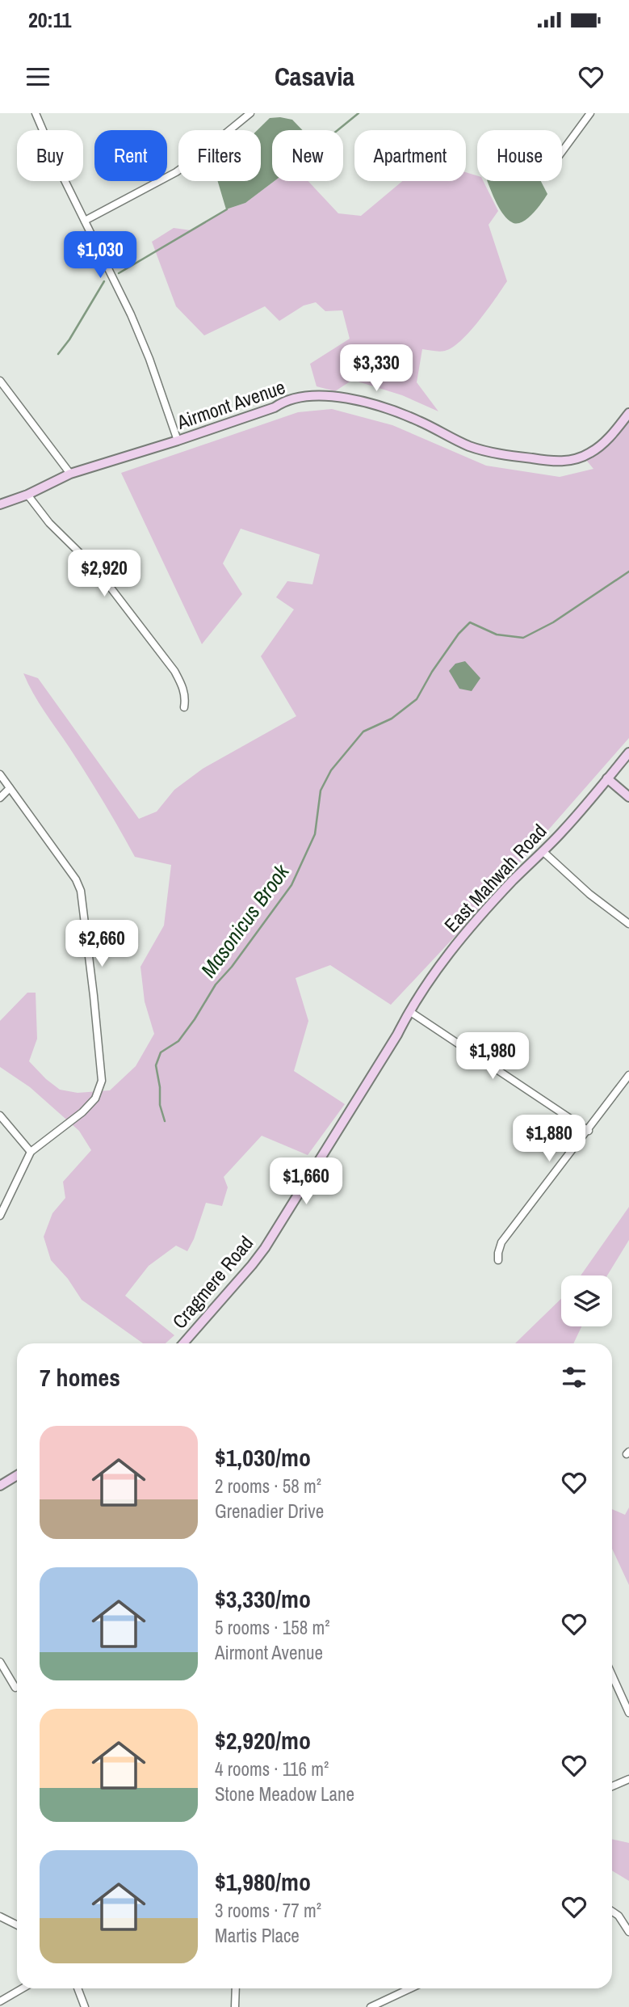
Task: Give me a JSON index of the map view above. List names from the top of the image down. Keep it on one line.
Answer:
{"streets":{"street":["Airmont Avenue","East Mahwah Road","Cragmere Road"]},"crossings":[["East Mahwah Road","Cragmere Road"]],"water":["Masonicus Brook"],"page":{"status":"20:11","header":"Casavia","chip":["Buy","Rent","Filters","New","Apartment","House"],"price":["$1,030","$3,330","$2,920","$2,660","$1,980","$1,880","$1,660"],"heading":"7 homes","list":[{"name":"$1,030/mo","note":"2 rooms · 58 m² · Grenadier Drive"},{"name":"$3,330/mo","note":"5 rooms · 158 m² · Airmont Avenue"},{"name":"$2,920/mo","note":"4 rooms · 116 m² · Stone Meadow Lane"},{"name":"$1,980/mo","note":"3 rooms · 77 m² · Martis Place"}]}}
